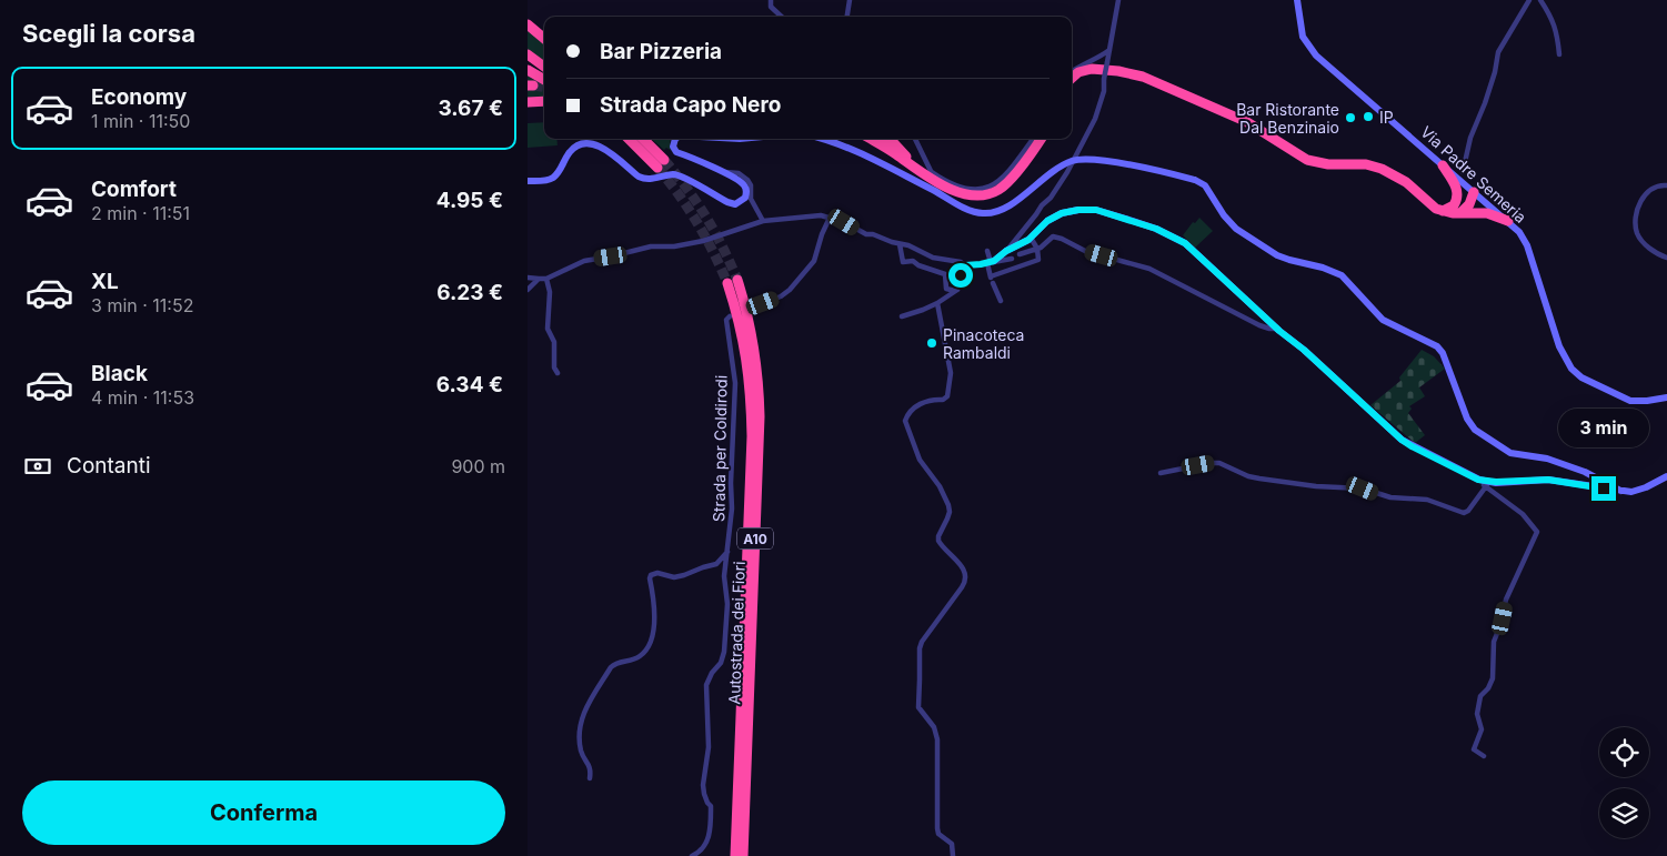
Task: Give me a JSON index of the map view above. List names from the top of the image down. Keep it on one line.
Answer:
{"streets":{"highway":["A10","Autostrada dei Fiori"],"main road":["Via Padre Semeria"],"street":["Strada per Coldirodi"]},"places":["IP","Bar Ristorante Dal Benzinaio","Pinacoteca Rambaldi"],"page":{"heading":"Scegli la corsa","banner":["Bar Pizzeria","Strada Capo Nero"],"list":[{"name":"Economy","note":"1 min · 11:50","value":"3.67 €"},{"name":"Comfort","note":"2 min · 11:51","value":"4.95 €"},{"name":"XL","note":"3 min · 11:52","value":"6.23 €"},{"name":"Black","note":"4 min · 11:53","value":"6.34 €"}],"bubble":"3 min","pay":["Contanti","900 m"],"buttons":"Conferma"}}
